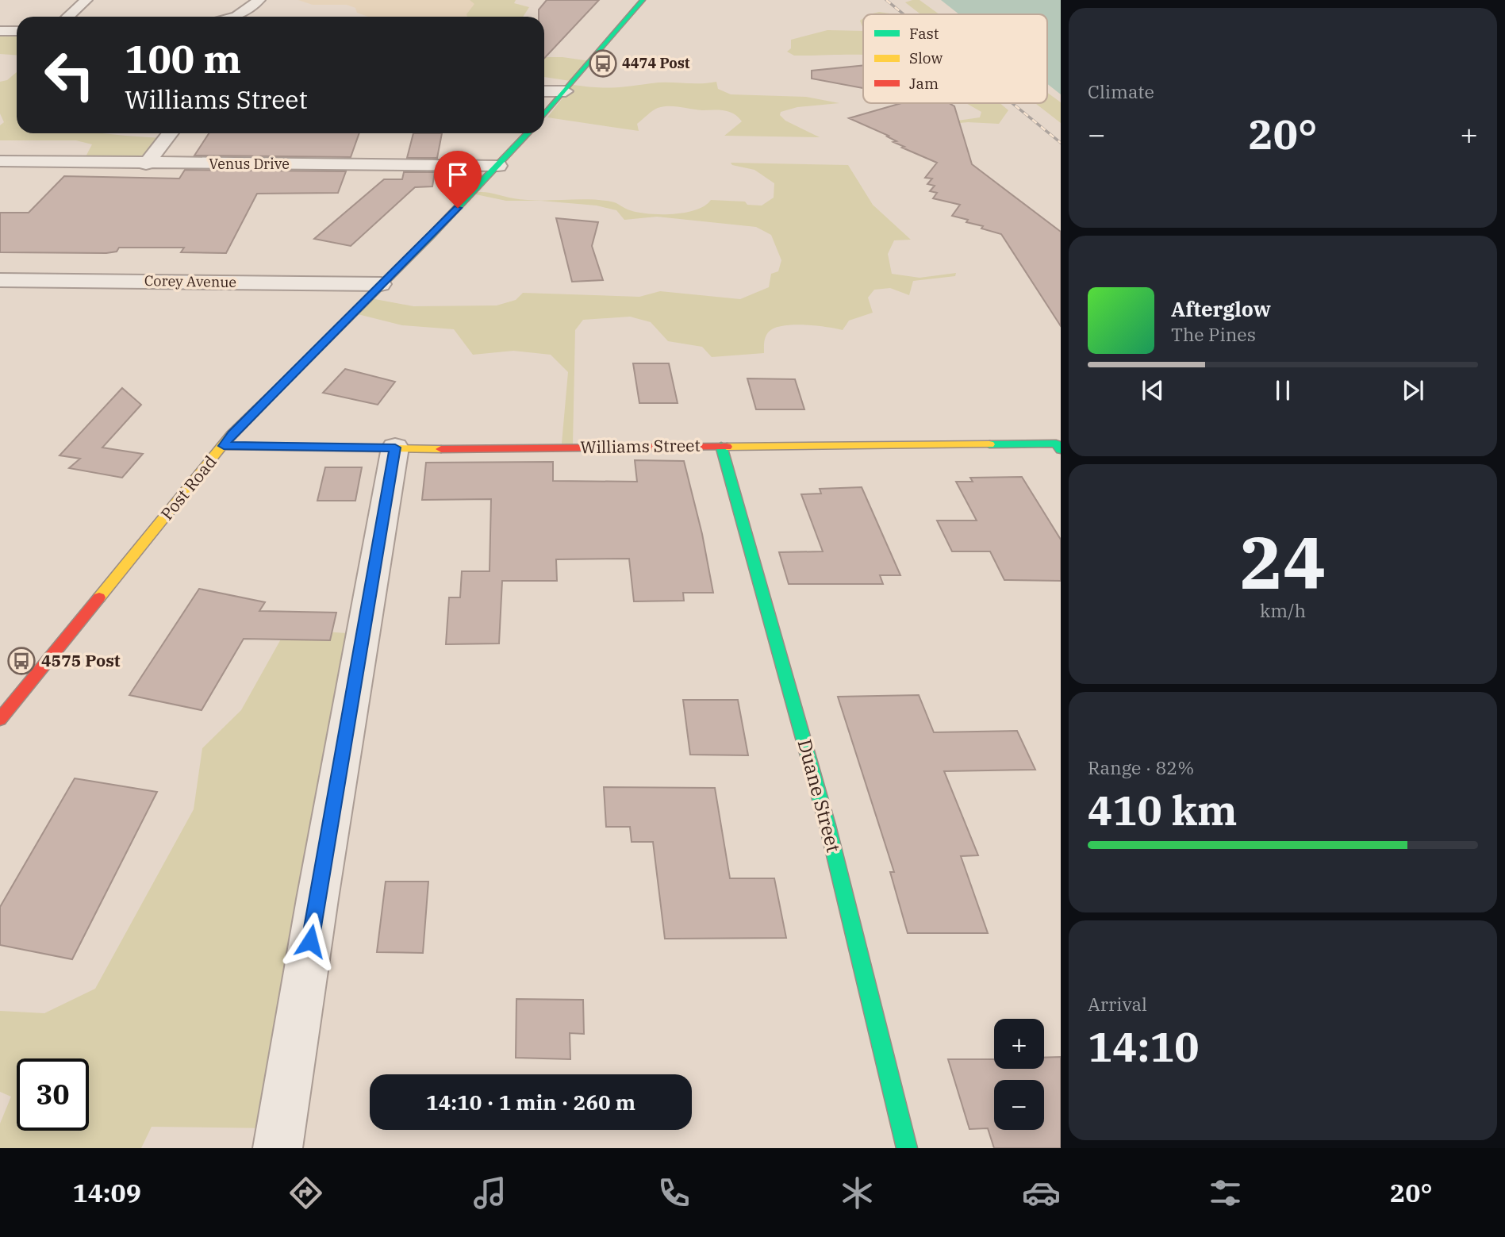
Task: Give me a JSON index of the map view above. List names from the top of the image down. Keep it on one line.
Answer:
{"streets":{"main road":["Williams Street","Post Road","Duane Street"],"street":["Venus Drive","Corey Avenue"]},"crossings":[["Venus Drive","Post Road"],["Corey Avenue","Post Road"],["Williams Street","Post Road"],["Williams Street","Duane Street"]],"places":{"bus stop":["4474 Post","4575 Post"]},"legend":["Fast","Slow","Jam"],"page":{"tile":["Climate",["24","km/h"],["Range · 82%","410 km"],["Arrival","14:10"]],"turn":["100 m","Williams Street"],"heat":["−","20°","+"],"song":["Afterglow","The Pines"],"map_buttons":["+","−"],"limit":"30","trip":"14:10 · 1 min · 260 m","tabs":["14:09","20°"]}}
